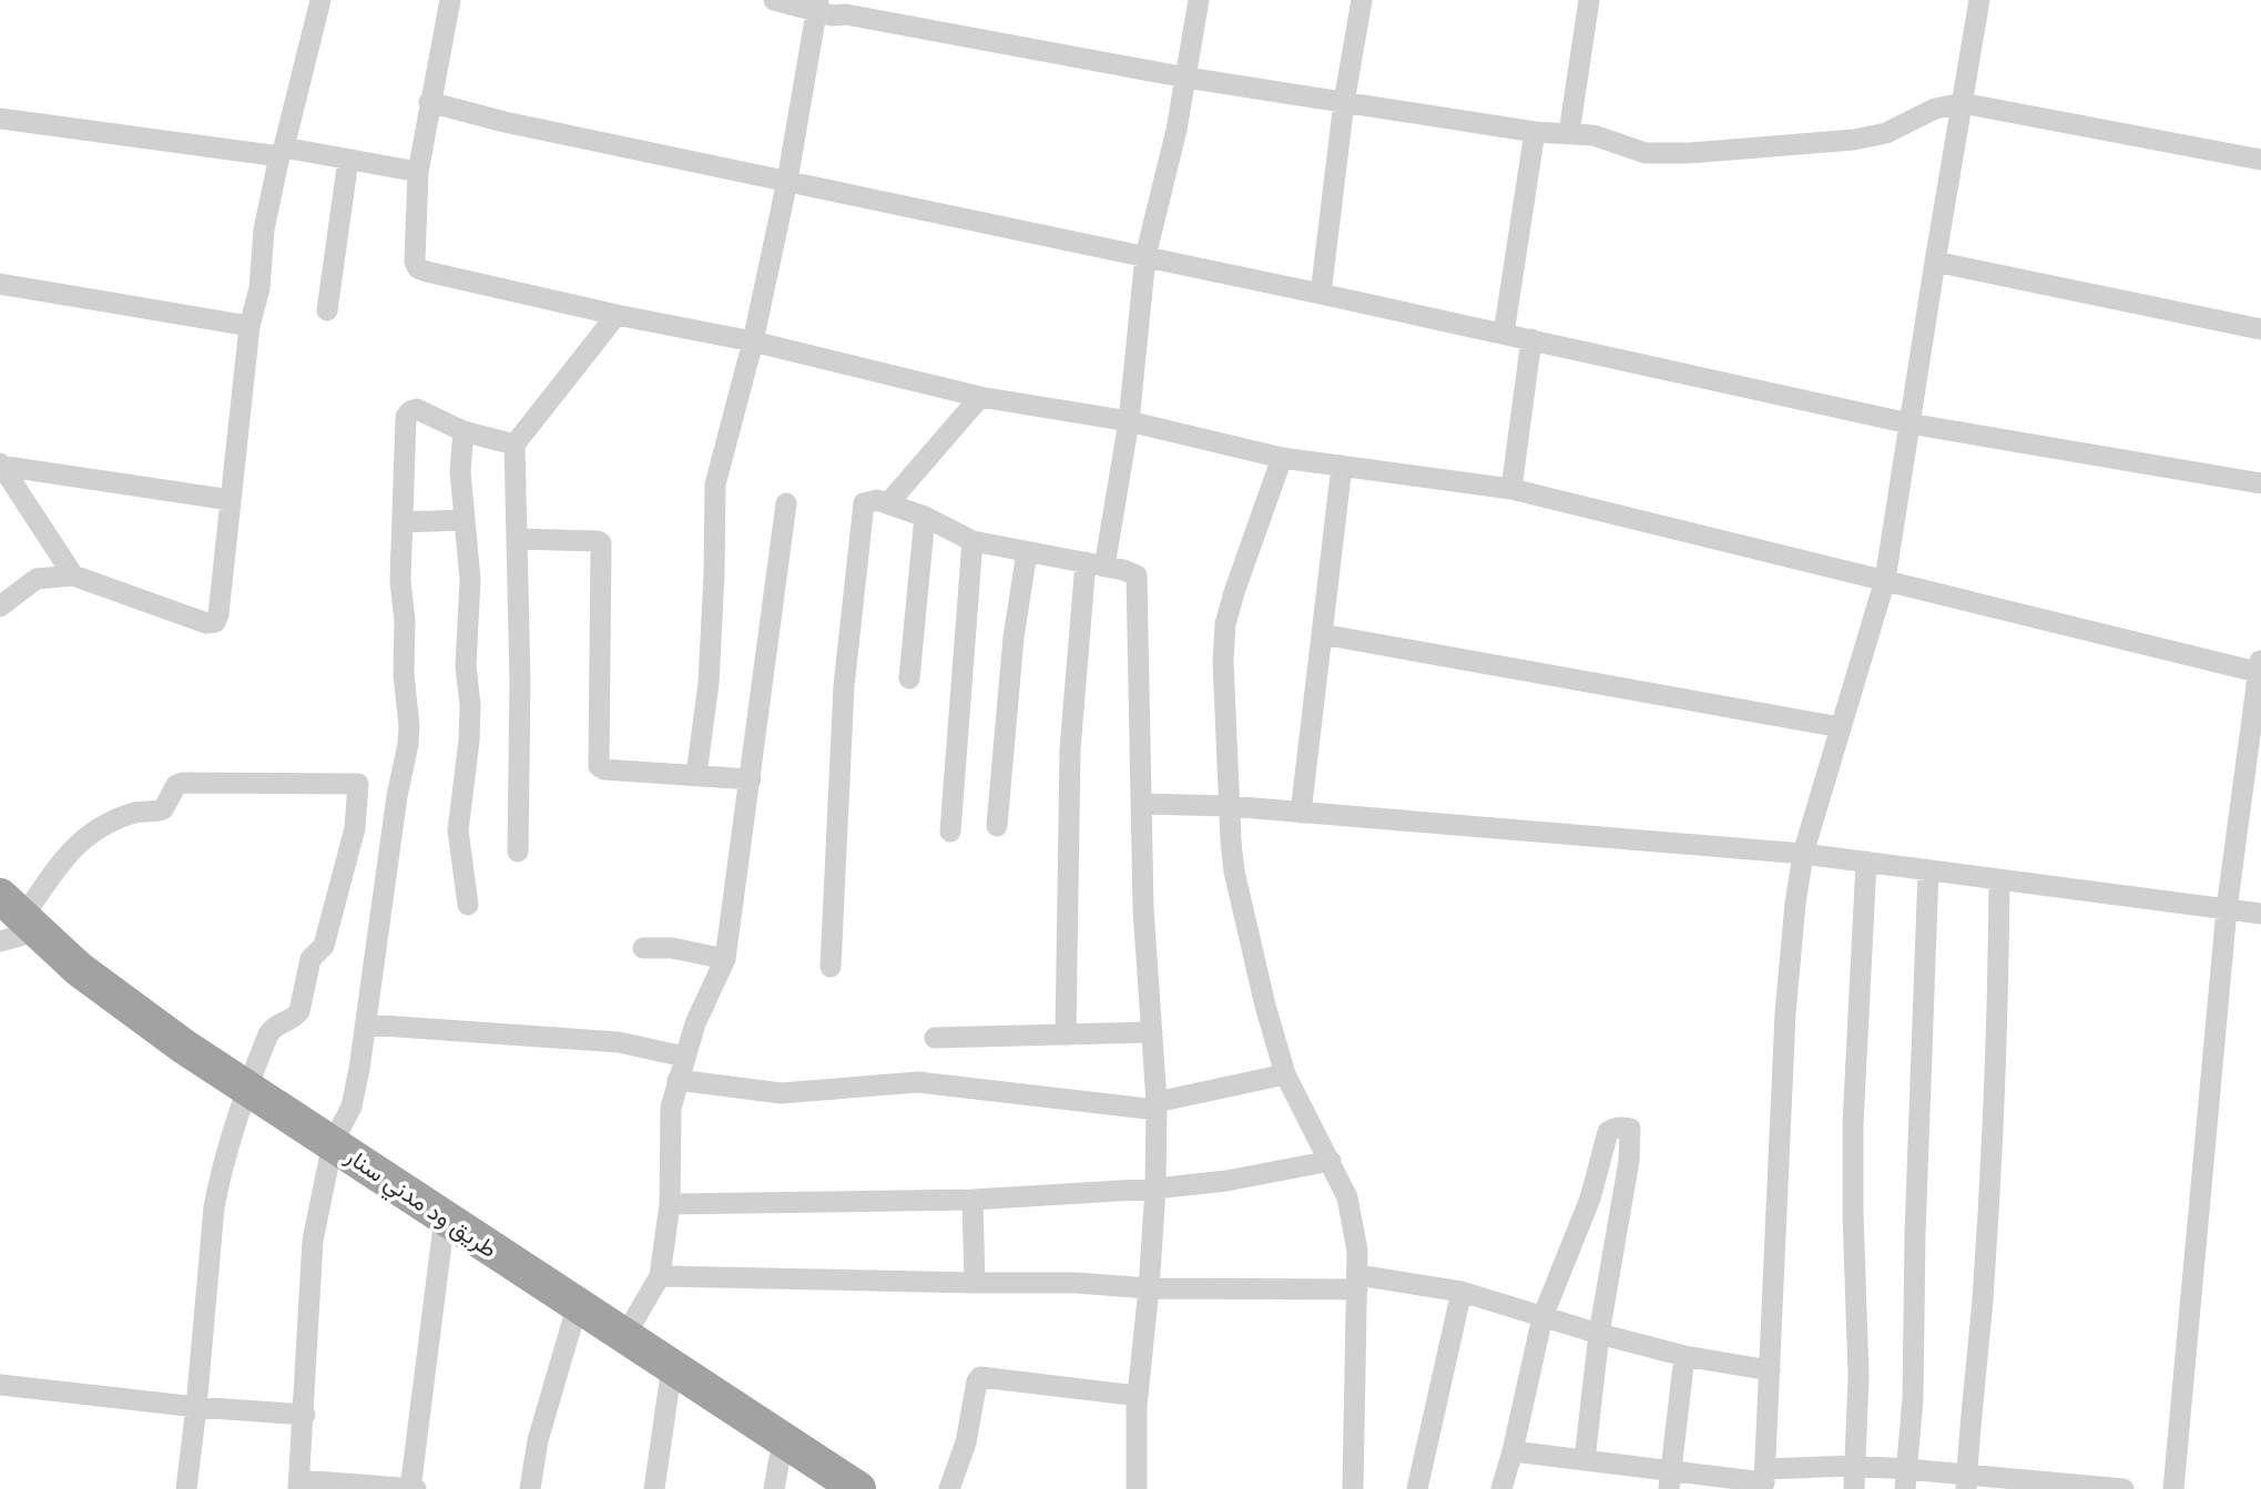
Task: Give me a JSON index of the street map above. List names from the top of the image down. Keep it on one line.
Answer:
{"streets":{"highway":["طريق ود مدني سنار"]}}
